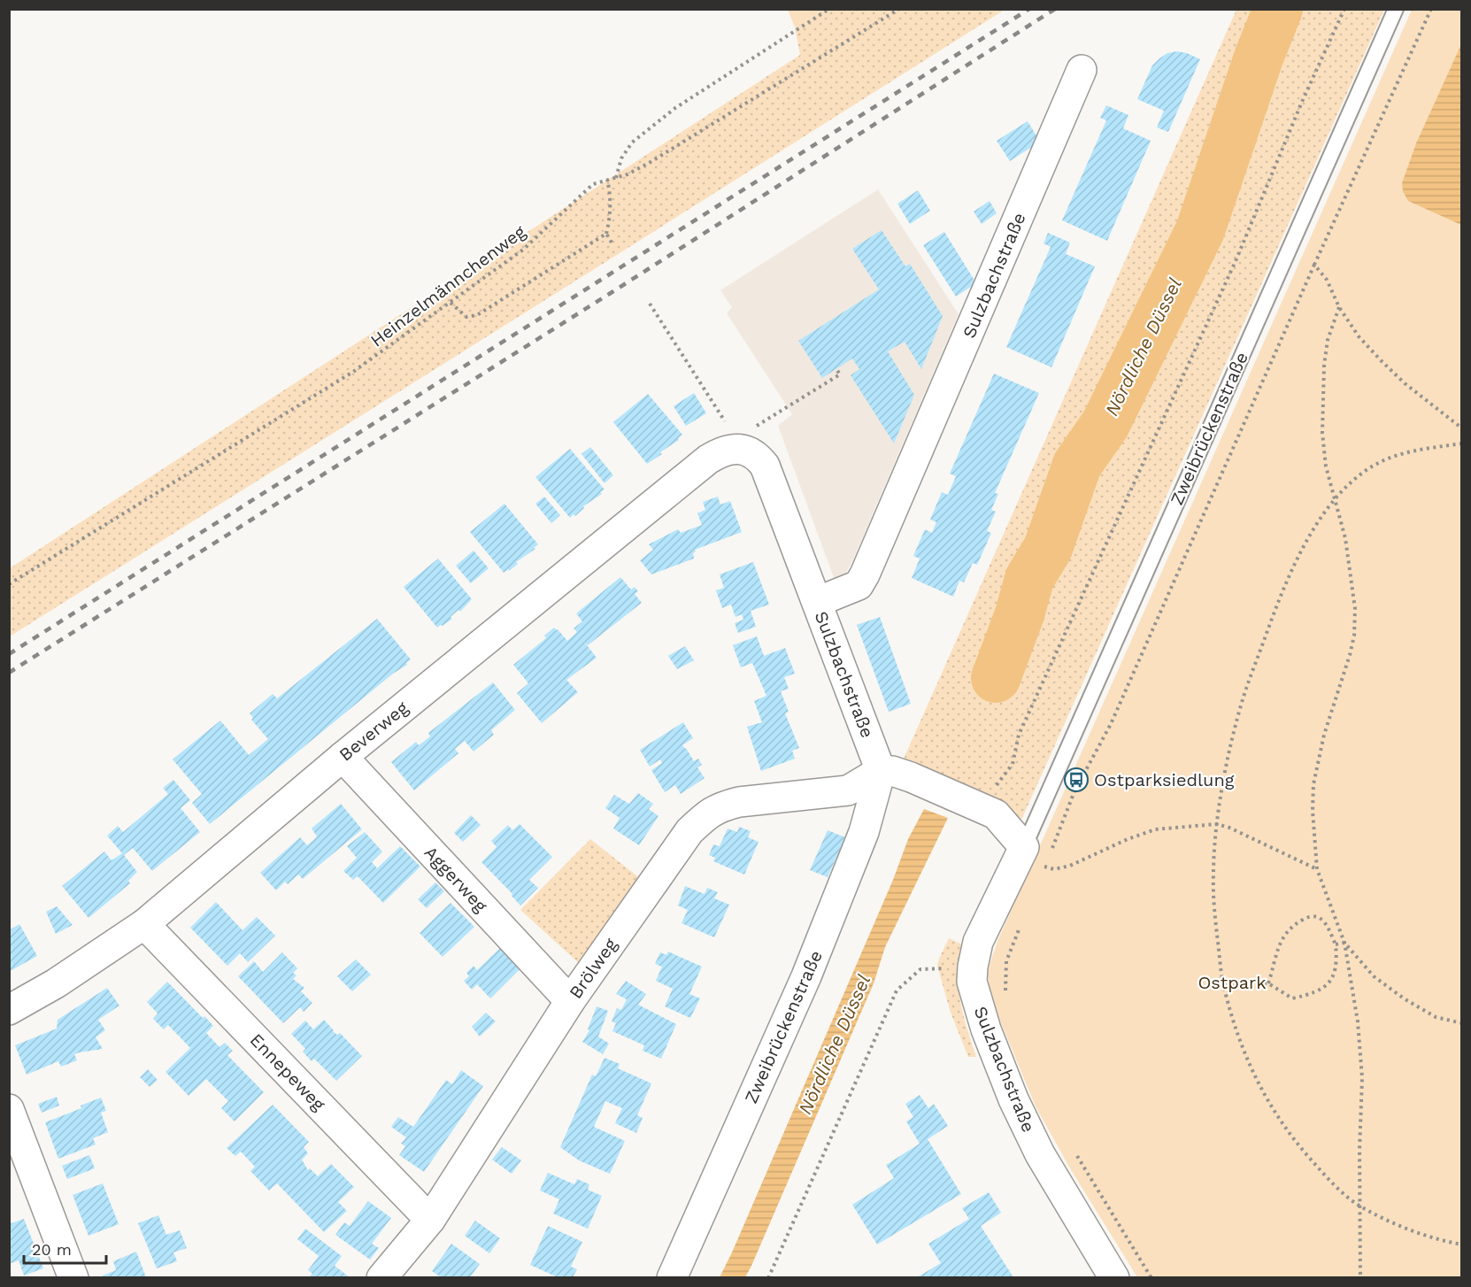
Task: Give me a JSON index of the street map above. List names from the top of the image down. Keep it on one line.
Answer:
{"streets":{"street":["Sulzbachstraße","Zweibrückenstraße","Beverweg","Aggerweg","Brölweg","Ennepeweg"],"path":["Heinzelmännchenweg"]},"crossings":[["Sulzbachstraße","Zweibrückenstraße"],["Sulzbachstraße","Beverweg"],["Sulzbachstraße","Brölweg"],["Zweibrückenstraße","Brölweg"],["Beverweg","Aggerweg"],["Beverweg","Ennepeweg"],["Aggerweg","Brölweg"],["Brölweg","Ennepeweg"]],"water":["Nördliche Düssel"],"parks":["Ostpark"],"places":{"bus stop":["Ostparksiedlung"]},"scale_bar":"20 m"}
